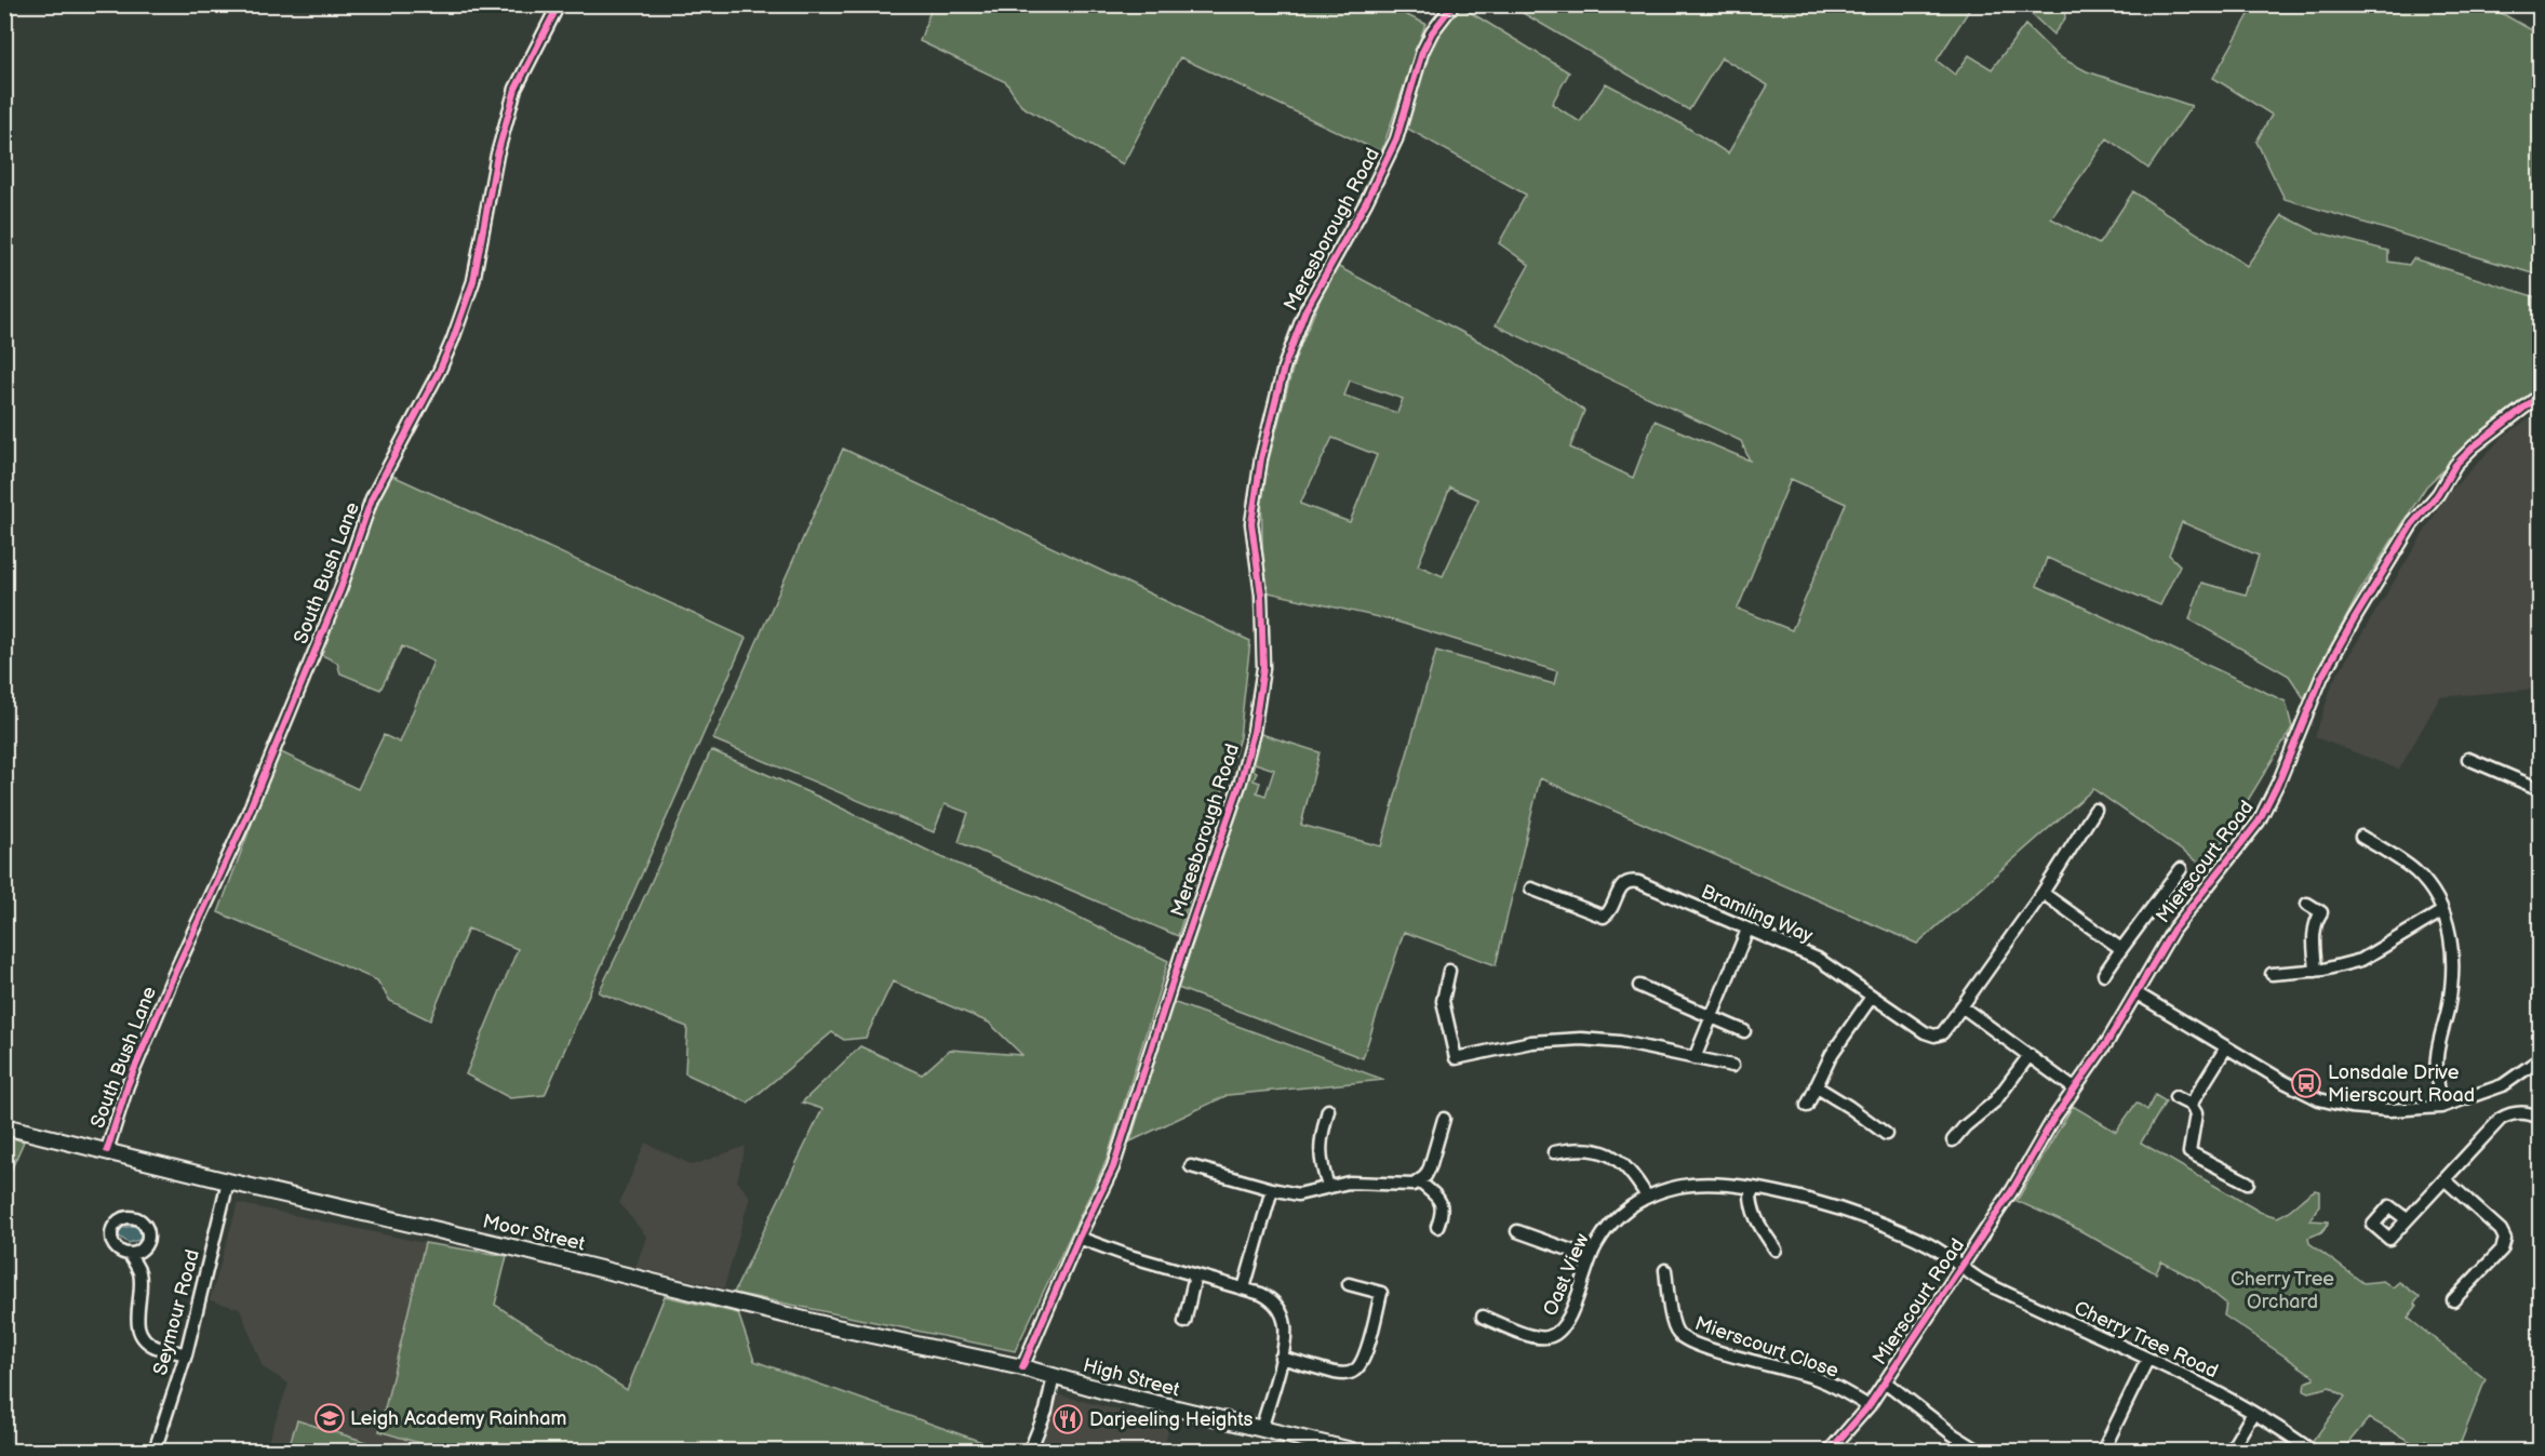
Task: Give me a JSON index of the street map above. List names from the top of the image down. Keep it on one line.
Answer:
{"streets":{"main road":["Moor Street","High Street"],"street":["Meresborough Road","South Bush Lane","Mierscourt Road","Bramling Way","Oast View","Seymour Road","Cherry Tree Road","Mierscourt Close"]},"crossings":[["Meresborough Road","Moor Street"],["South Bush Lane","Moor Street"],["Mierscourt Road","Oast View"],["Mierscourt Road","Cherry Tree Road"],["Mierscourt Road","Mierscourt Close"],["Moor Street","Seymour Road"],["Moor Street","High Street"],["Oast View","Cherry Tree Road"]],"parks":["Cherry Tree Orchard"],"places":{"bus stop":["Lonsdale Drive Mierscourt Road"],"school or university":["Leigh Academy Rainham"],"restaurant":["Darjeeling Heights"]}}
